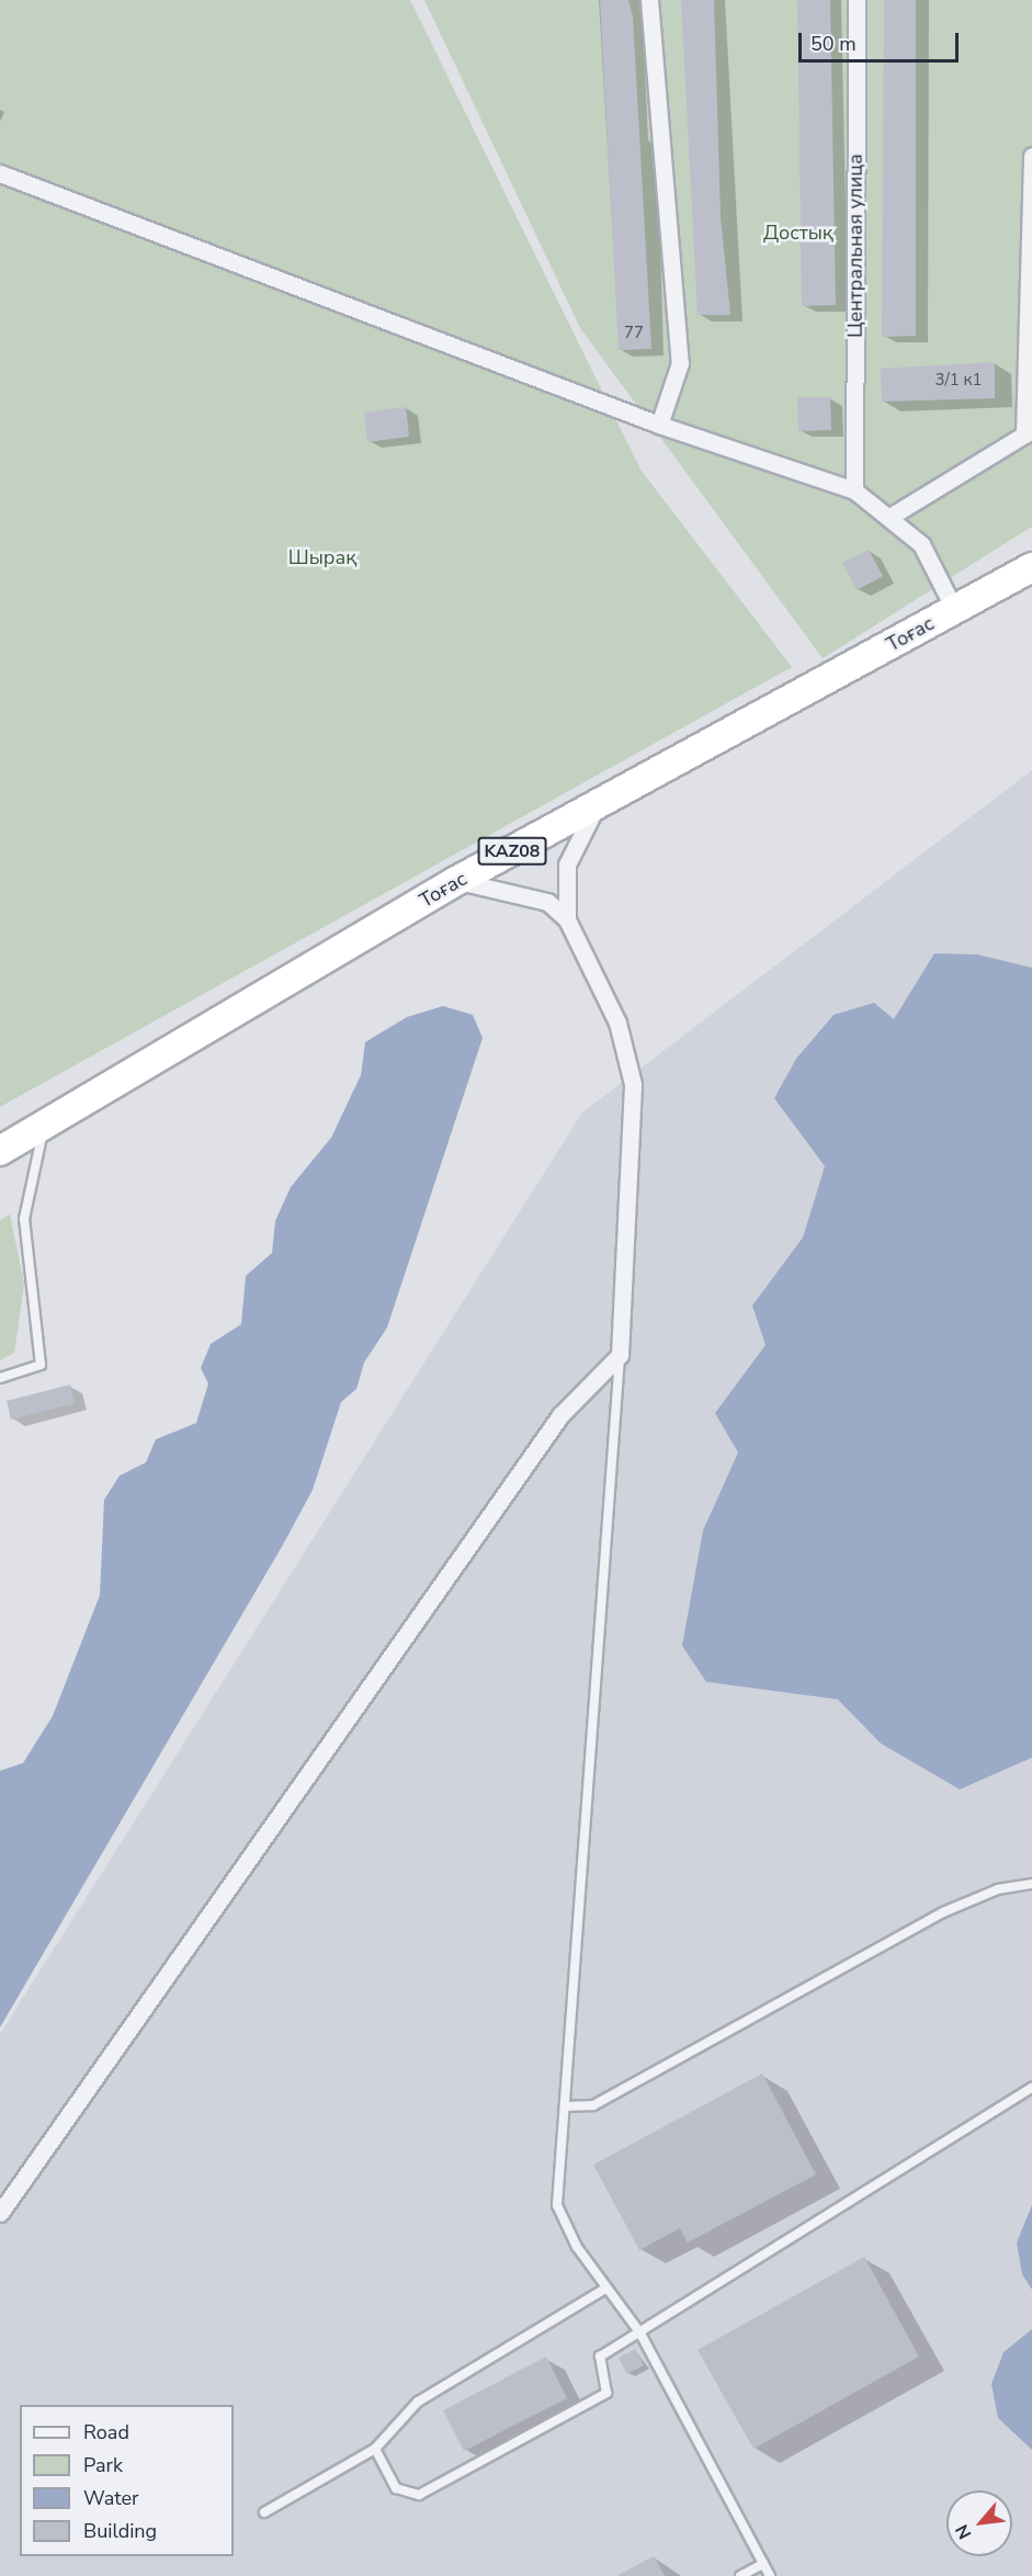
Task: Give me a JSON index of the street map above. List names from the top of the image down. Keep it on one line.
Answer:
{"streets":{"highway":["Тоғас","KAZ08"],"street":["Центральная улица"]},"parks":["Достық","Шырақ"],"house_numbers":["77","3/1 к1"],"legend":["Road","Park","Water","Building"],"scale_bar":"50 m","north":"bottom left"}
